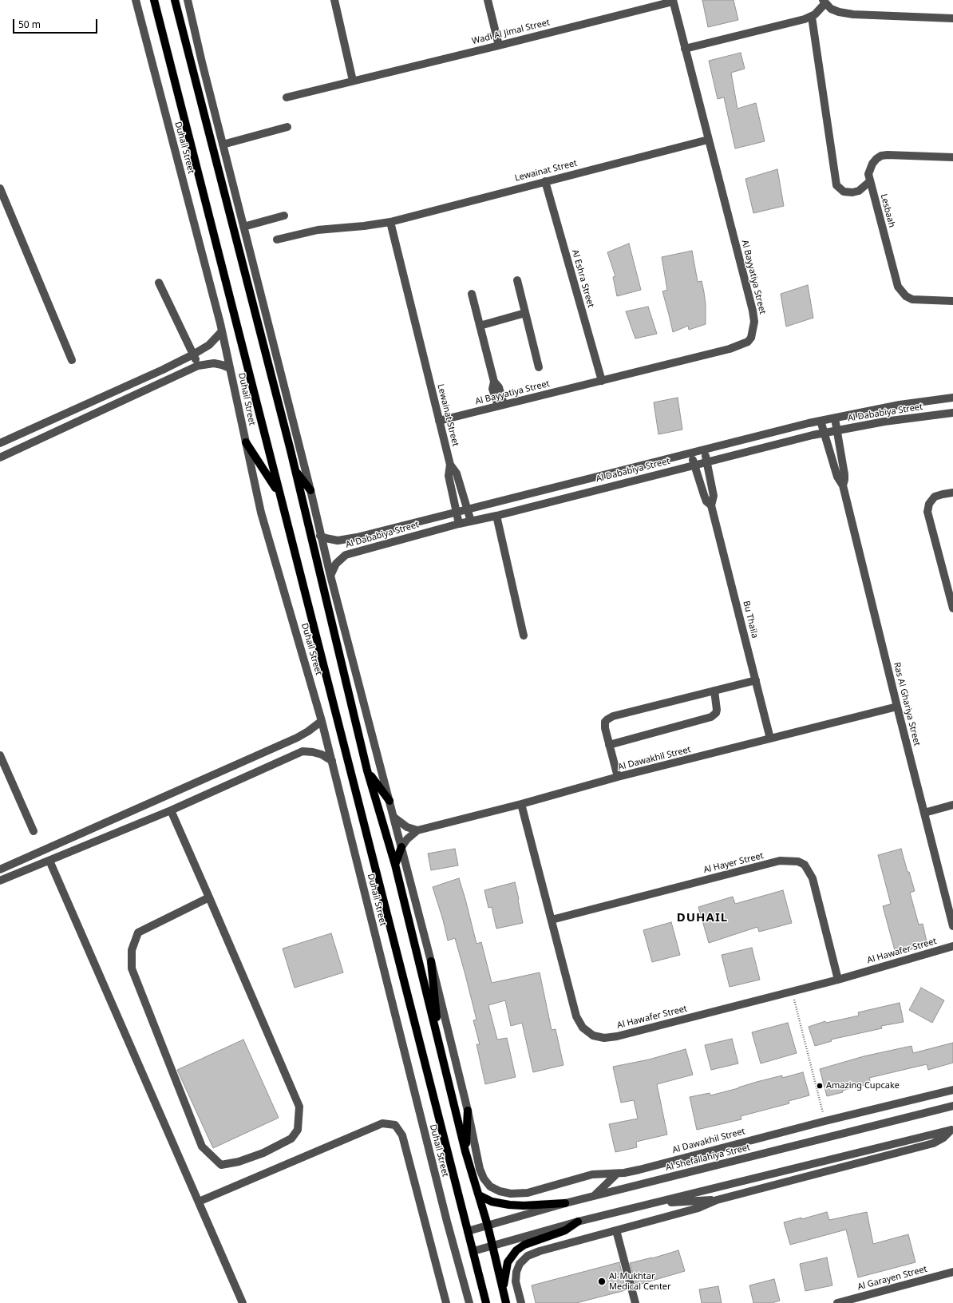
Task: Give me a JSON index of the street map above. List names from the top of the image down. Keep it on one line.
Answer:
{"streets":{"main road":["Duhail Street"],"street":["Wadi Al Jimal Street","Lewainat Street","Lesbaah","Al Bayyatiya Street","Al Eshra Street","Al Dababiya Street","Bu Thaila","Ras Al Ghariya Street","Al Dawakhil Street","Al Hayer Street","Al Hawafer Street","Al Shefallahiya Street","Al Garayen Street"]},"crossings":[["Wadi Al Jimal Street","Al Bayyatiya Street"],["Duhail Street","Al Shefallahiya Street"],["Lewainat Street","Al Bayyatiya Street"],["Lewainat Street","Al Eshra Street"],["Lewainat Street","Al Dababiya Street"],["Al Bayyatiya Street","Al Eshra Street"],["Al Dababiya Street","Bu Thaila"],["Al Dababiya Street","Ras Al Ghariya Street"],["Bu Thaila","Al Dawakhil Street"],["Ras Al Ghariya Street","Al Dawakhil Street"],["Al Dawakhil Street","Al Hawafer Street"],["Al Hayer Street","Al Hawafer Street"]],"districts":["DUHAIL"],"places":["Amazing Cupcake","Al-Mukhtar Medical Center"],"scale_bar":"50 m"}
